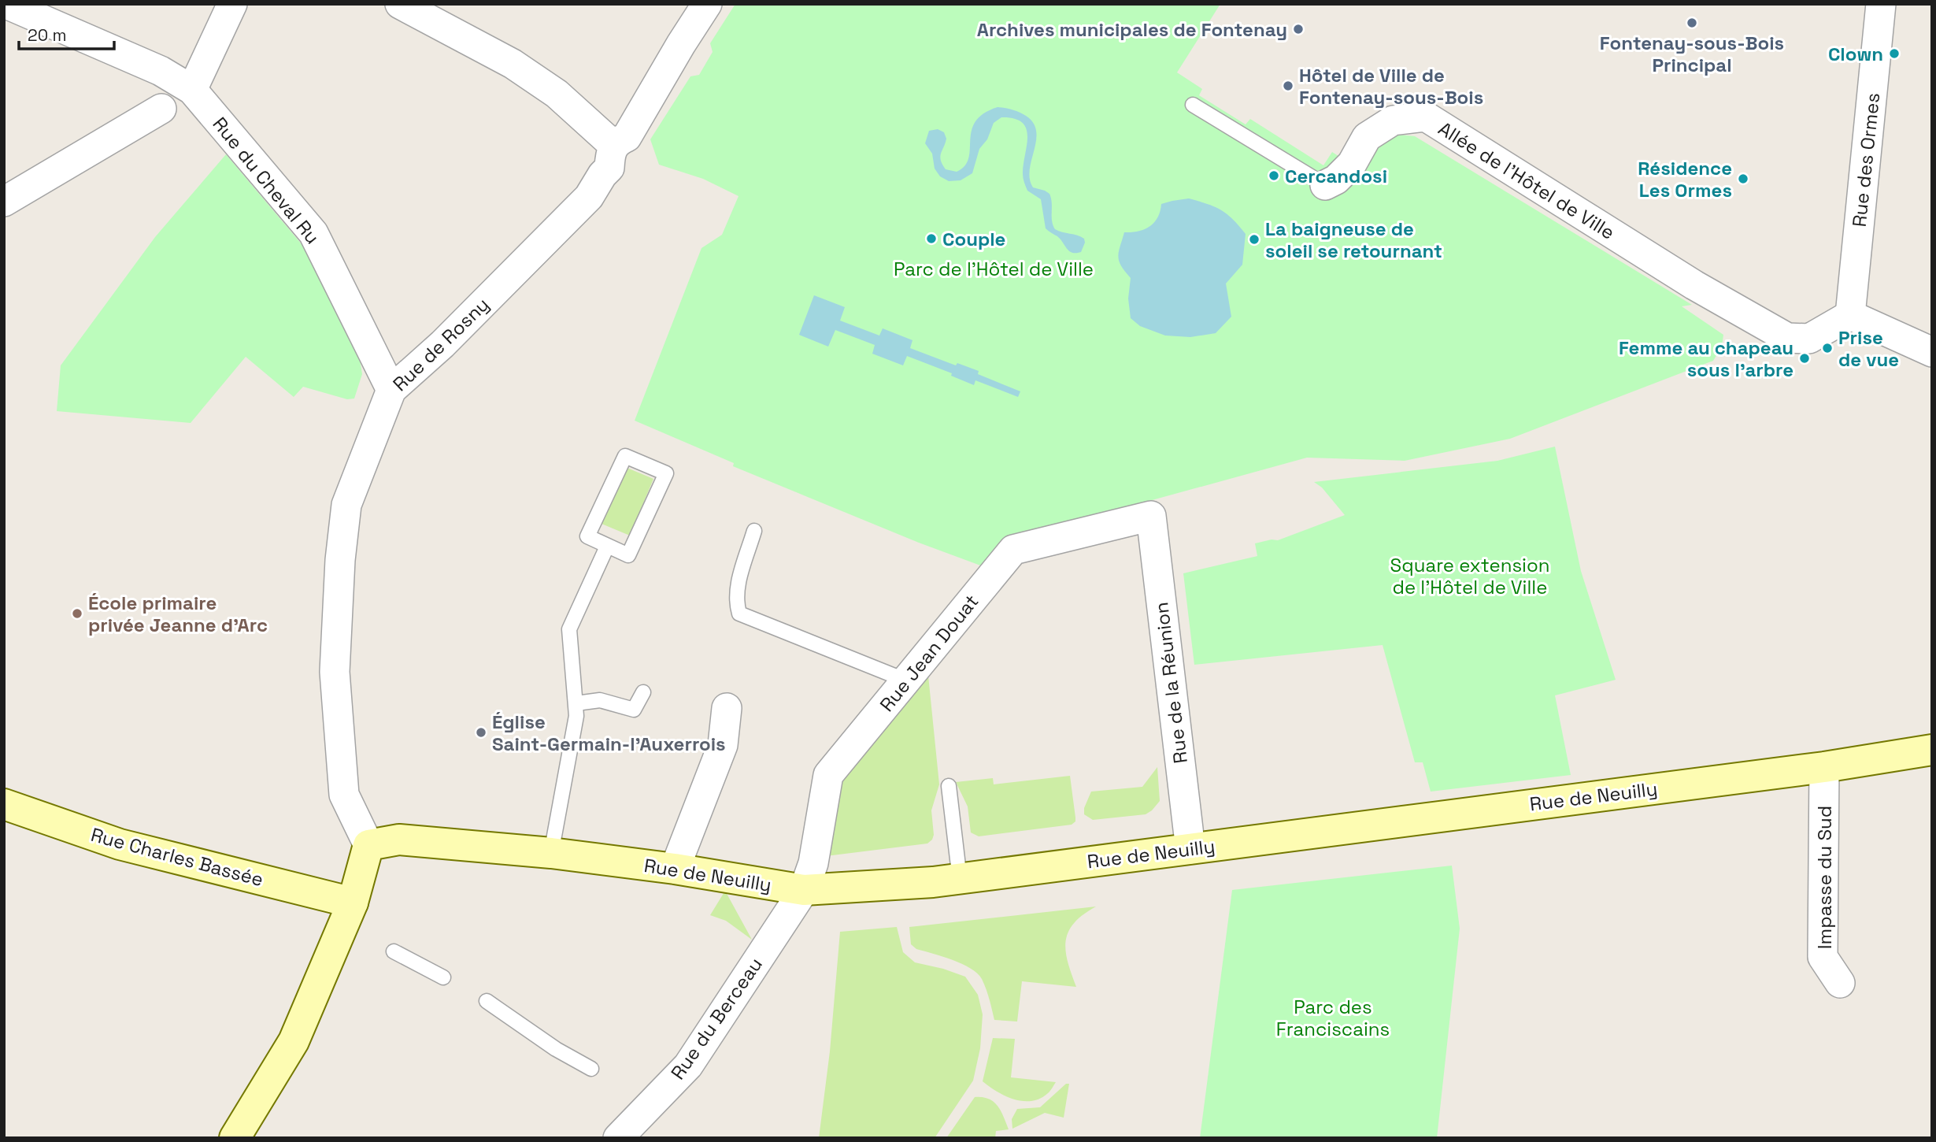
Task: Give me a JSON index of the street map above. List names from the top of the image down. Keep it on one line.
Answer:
{"streets":{"street":["Rue des Ormes","Rue du Cheval Ru","Allée de l'Hôtel de Ville","Rue de Rosny","Rue Jean Douat","Rue de la Réunion","Rue de Neuilly","Rue Charles Bassée","Impasse du Sud","Rue du Berceau"]},"crossings":[["Rue des Ormes","Allée de l'Hôtel de Ville"],["Rue du Cheval Ru","Rue de Rosny"],["Rue de Rosny","Rue de Neuilly"],["Rue Jean Douat","Rue de la Réunion"],["Rue Jean Douat","Rue de Neuilly"],["Rue Jean Douat","Rue du Berceau"],["Rue de la Réunion","Rue de Neuilly"],["Rue de Neuilly","Impasse du Sud"],["Rue de Neuilly","Rue du Berceau"]],"parks":["Parc de l'Hôtel de Ville","Square extension de l'Hôtel de Ville","Parc des Franciscains"],"places":["Fontenay-sous-Bois Principal","Archives municipales de Fontenay","Clown","Hôtel de Ville de Fontenay-sous-Bois","Cercandosi","Résidence Les Ormes","Couple","La baigneuse de soleil se retournant","Prise de vue","Femme au chapeau sous l'arbre","École primaire privée Jeanne d'Arc","Église Saint-Germain-l'Auxerrois"],"scale_bar":"20 m"}
